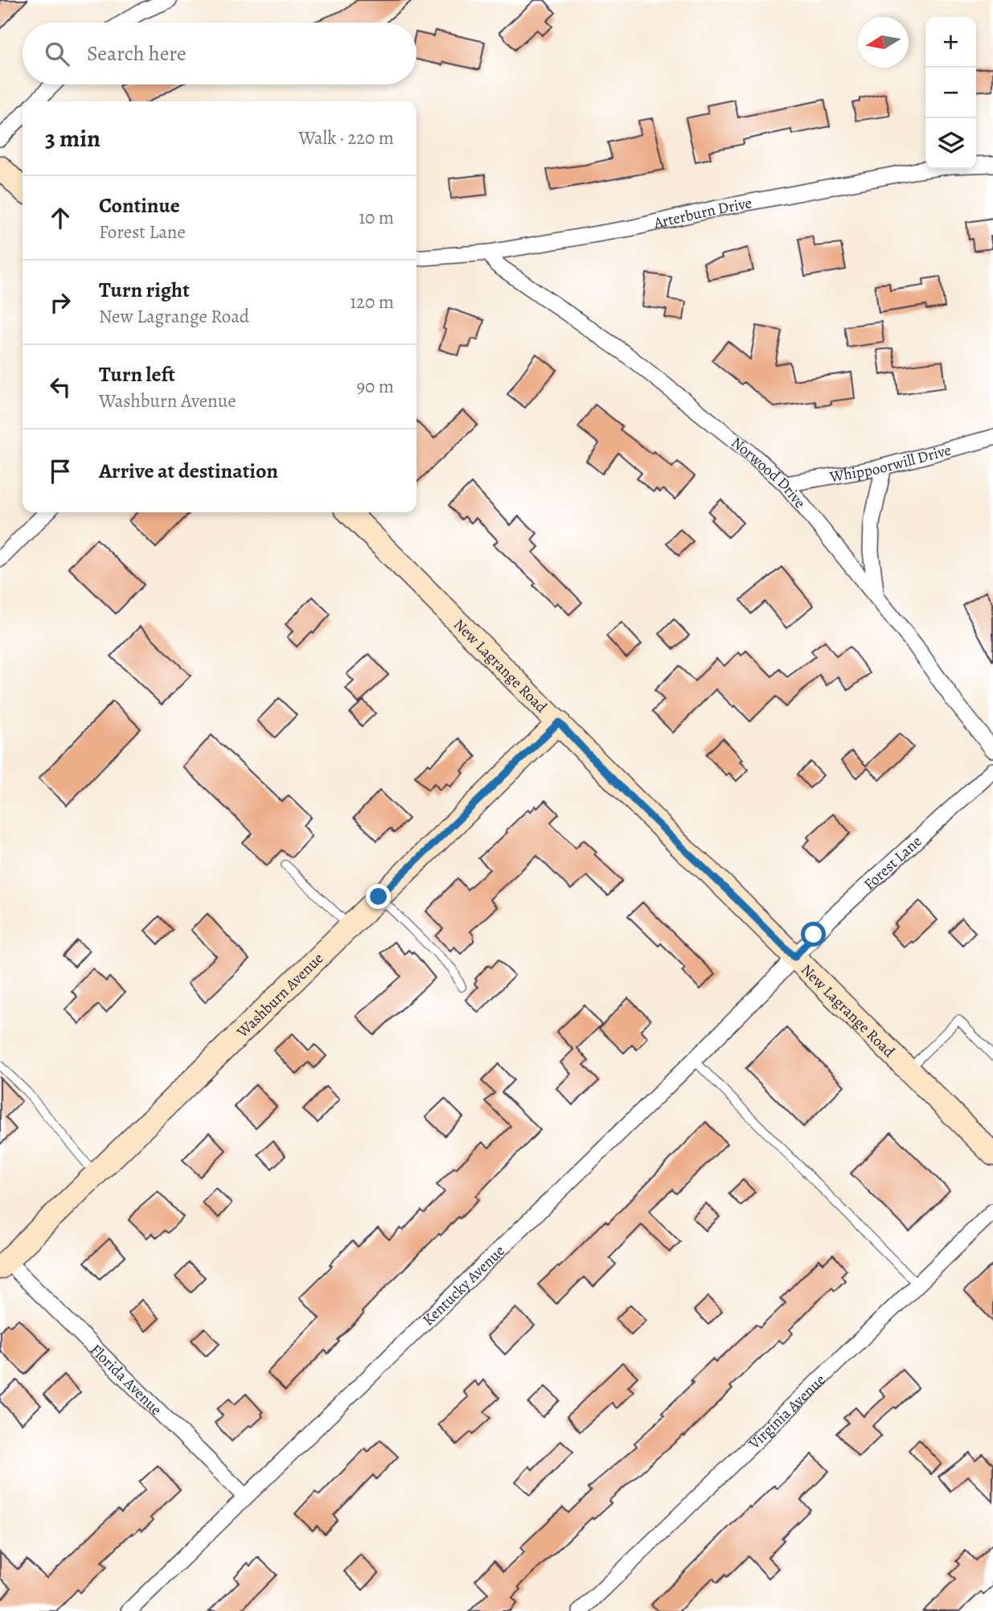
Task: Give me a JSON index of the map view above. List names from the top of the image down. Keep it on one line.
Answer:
{"streets":{"main road":["New Lagrange Road","Washburn Avenue"],"street":["Arterburn Drive","Whippoorwill Drive","Norwood Drive","Forest Lane","Kentucky Avenue","Florida Avenue","Virginia Avenue"]},"crossings":[["Arterburn Drive","Norwood Drive"],["Whippoorwill Drive","Norwood Drive"],["New Lagrange Road","Forest Lane"],["New Lagrange Road","Washburn Avenue"],["New Lagrange Road","Kentucky Avenue"],["Forest Lane","Kentucky Avenue"],["Washburn Avenue","Florida Avenue"],["Kentucky Avenue","Florida Avenue"]],"north":"left","page":{"map_buttons":["+","−"],"search":"Search here","heading":["3 min","Walk · 220 m"],"list":[["Continue","Forest Lane","10 m"],["Turn right","New Lagrange Road","120 m"],["Turn left","Washburn Avenue","90 m"],"Arrive at destination"]}}
